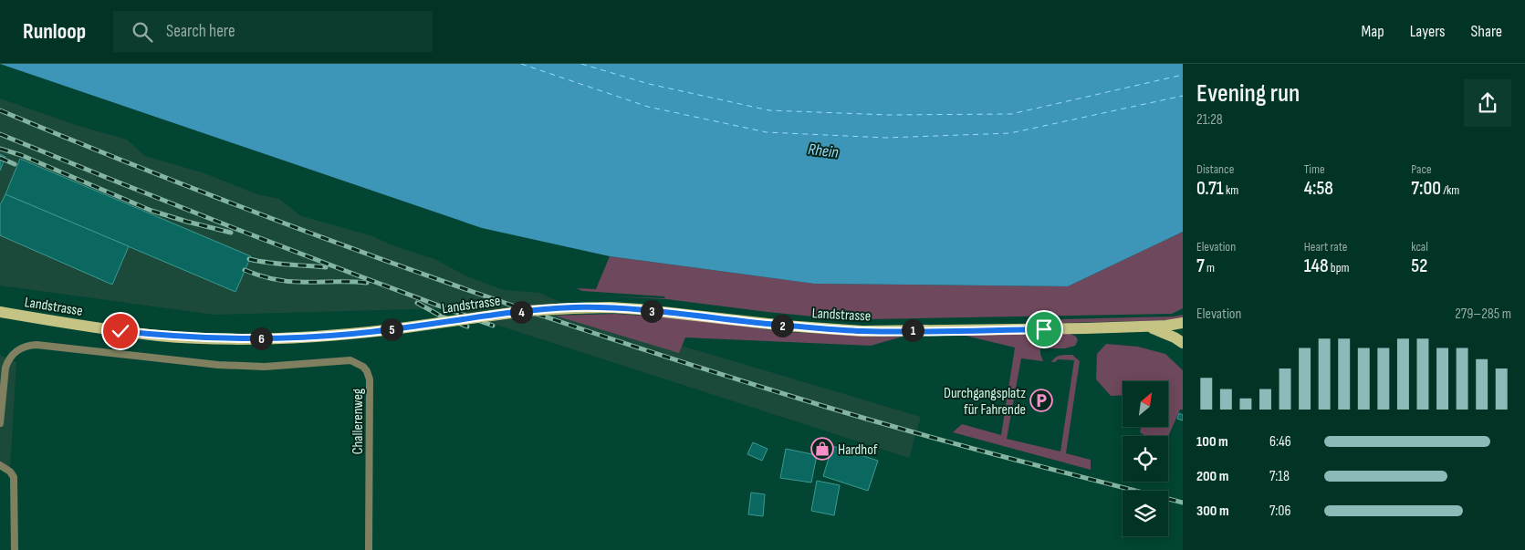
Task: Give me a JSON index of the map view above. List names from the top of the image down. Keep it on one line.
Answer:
{"streets":{"main road":["Landstrasse"],"street":["Challerenweg"]},"water":["Rhein"],"places":{"parking":["Durchgangsplatz für Fahrende"],"shop":["Hardhof"]},"north":"top right","page":{"header":"Runloop","search":"Search here","nav":["Map","Layers","Share"],"heading":["Evening run","21:28"],"stats":[["Distance","0.71 km"],["Time","4:58"],["Pace","7:00 /km"],["Elevation","7 m"],["Heart rate","148 bpm"],["kcal","52"]],"chart":["Elevation","279–285 m"],"pins":["3","4","2","5","1","6"],"list":[{"name":"100 m","note":"6:46"},{"name":"200 m","note":"7:18"},{"name":"300 m","note":"7:06"}]}}
